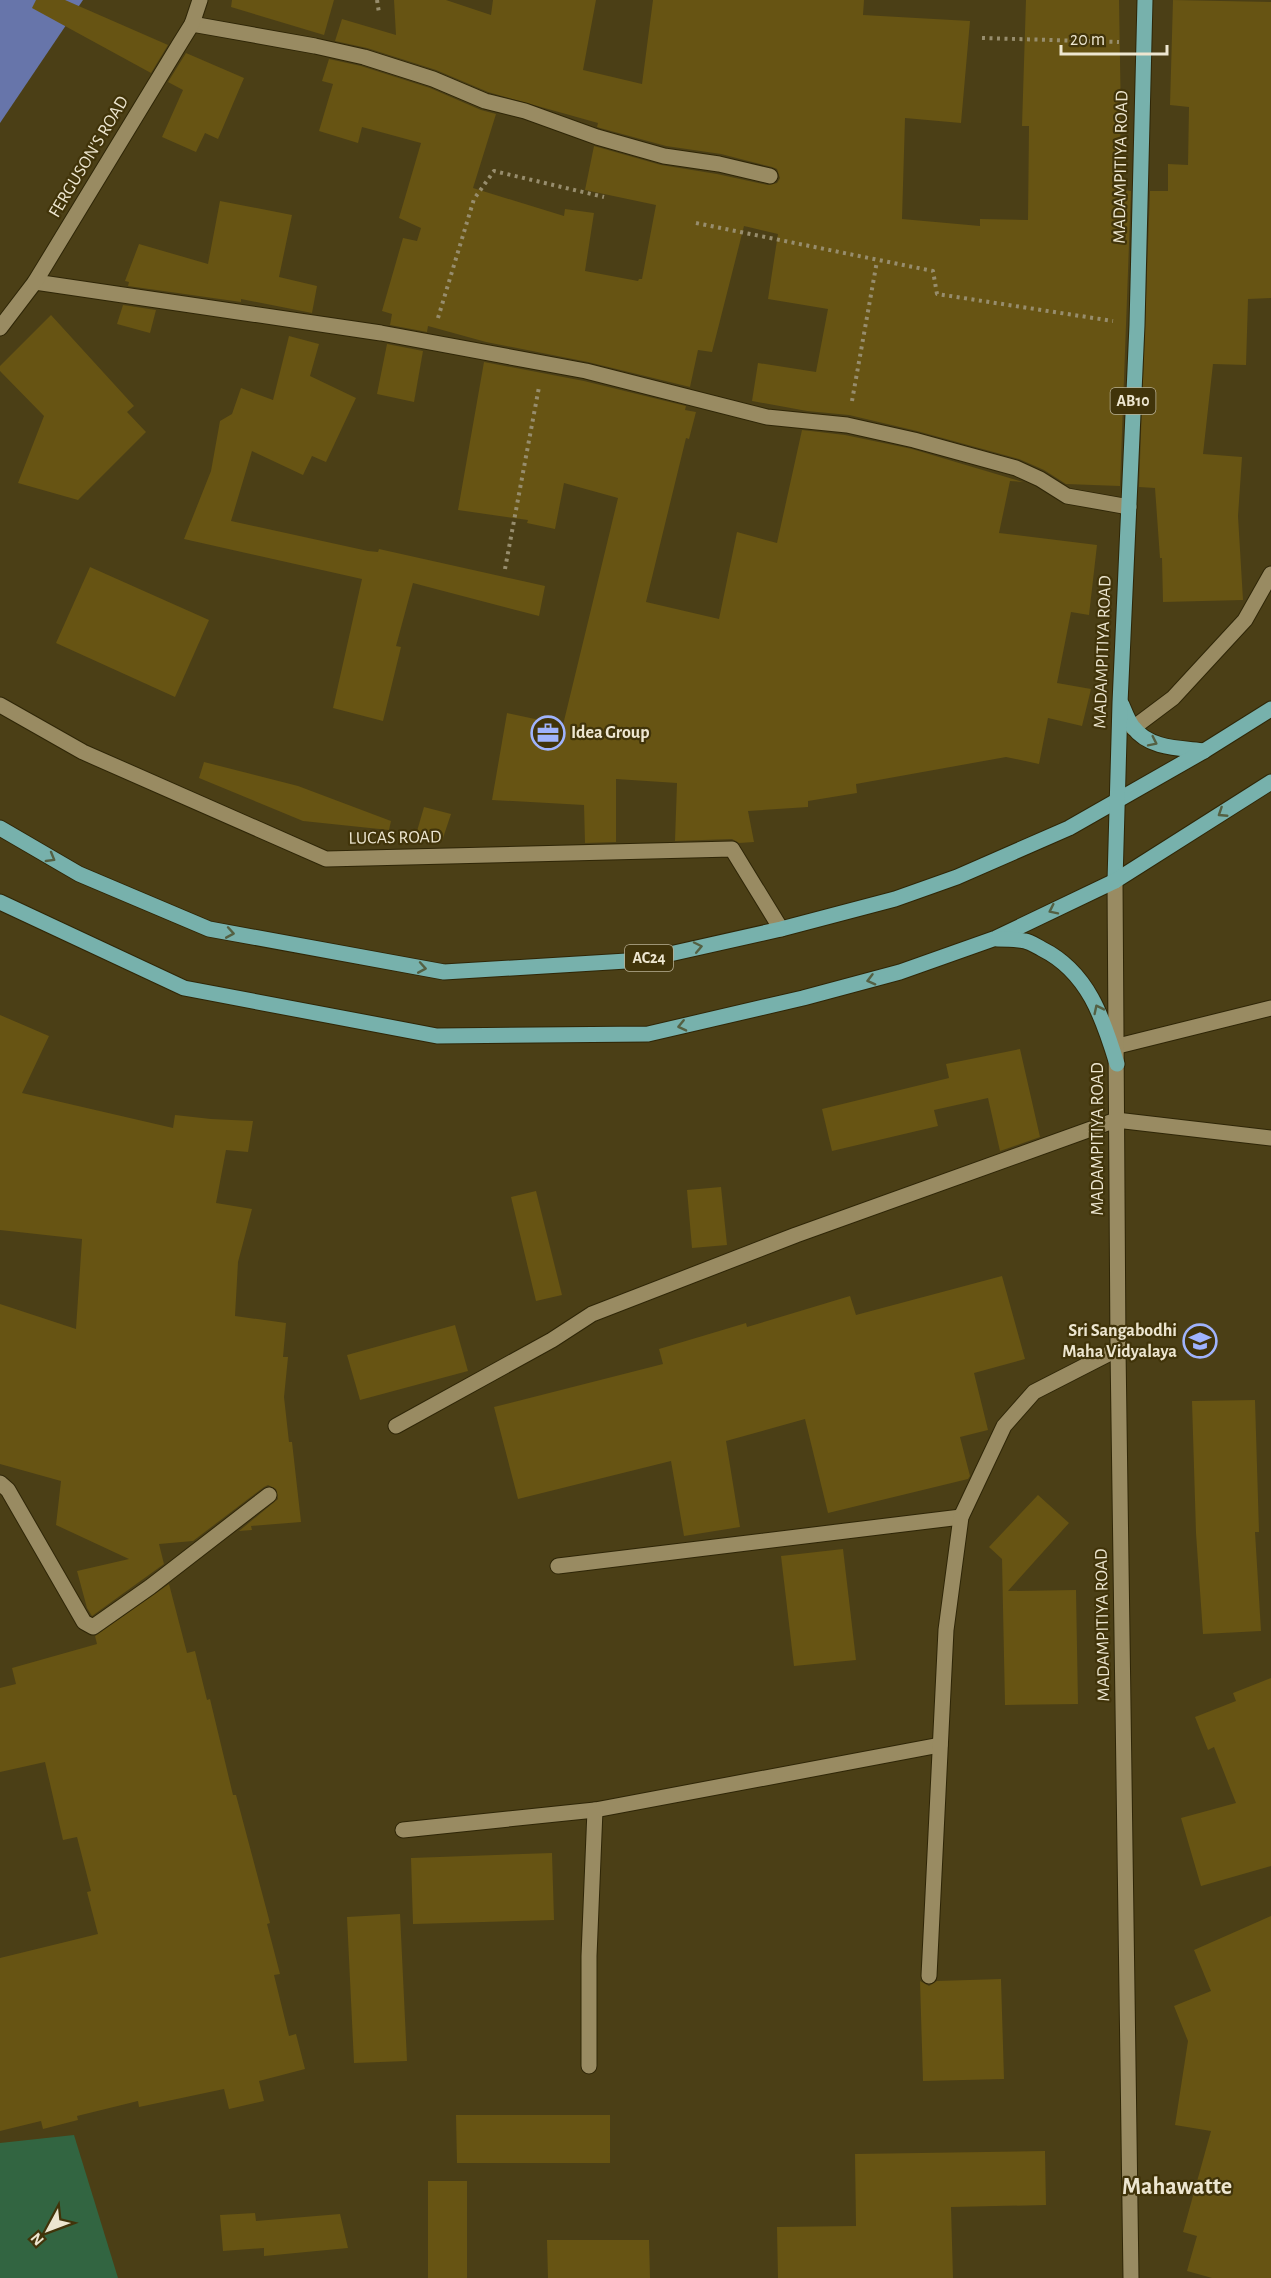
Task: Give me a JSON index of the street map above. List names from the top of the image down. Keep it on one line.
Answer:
{"streets":{"main road":["MADAMPITIYA ROAD","AB10","AC24"],"street":["FERGUSON'S ROAD","LUCAS ROAD"]},"crossings":[["MADAMPITIYA ROAD","AC24"],["LUCAS ROAD","AC24"]],"districts":["Mahawatte"],"places":{"office":["Idea Group"],"school or university":["Sri Sangabodhi Maha Vidyalaya"]},"scale_bar":"20 m","north":"bottom left"}
